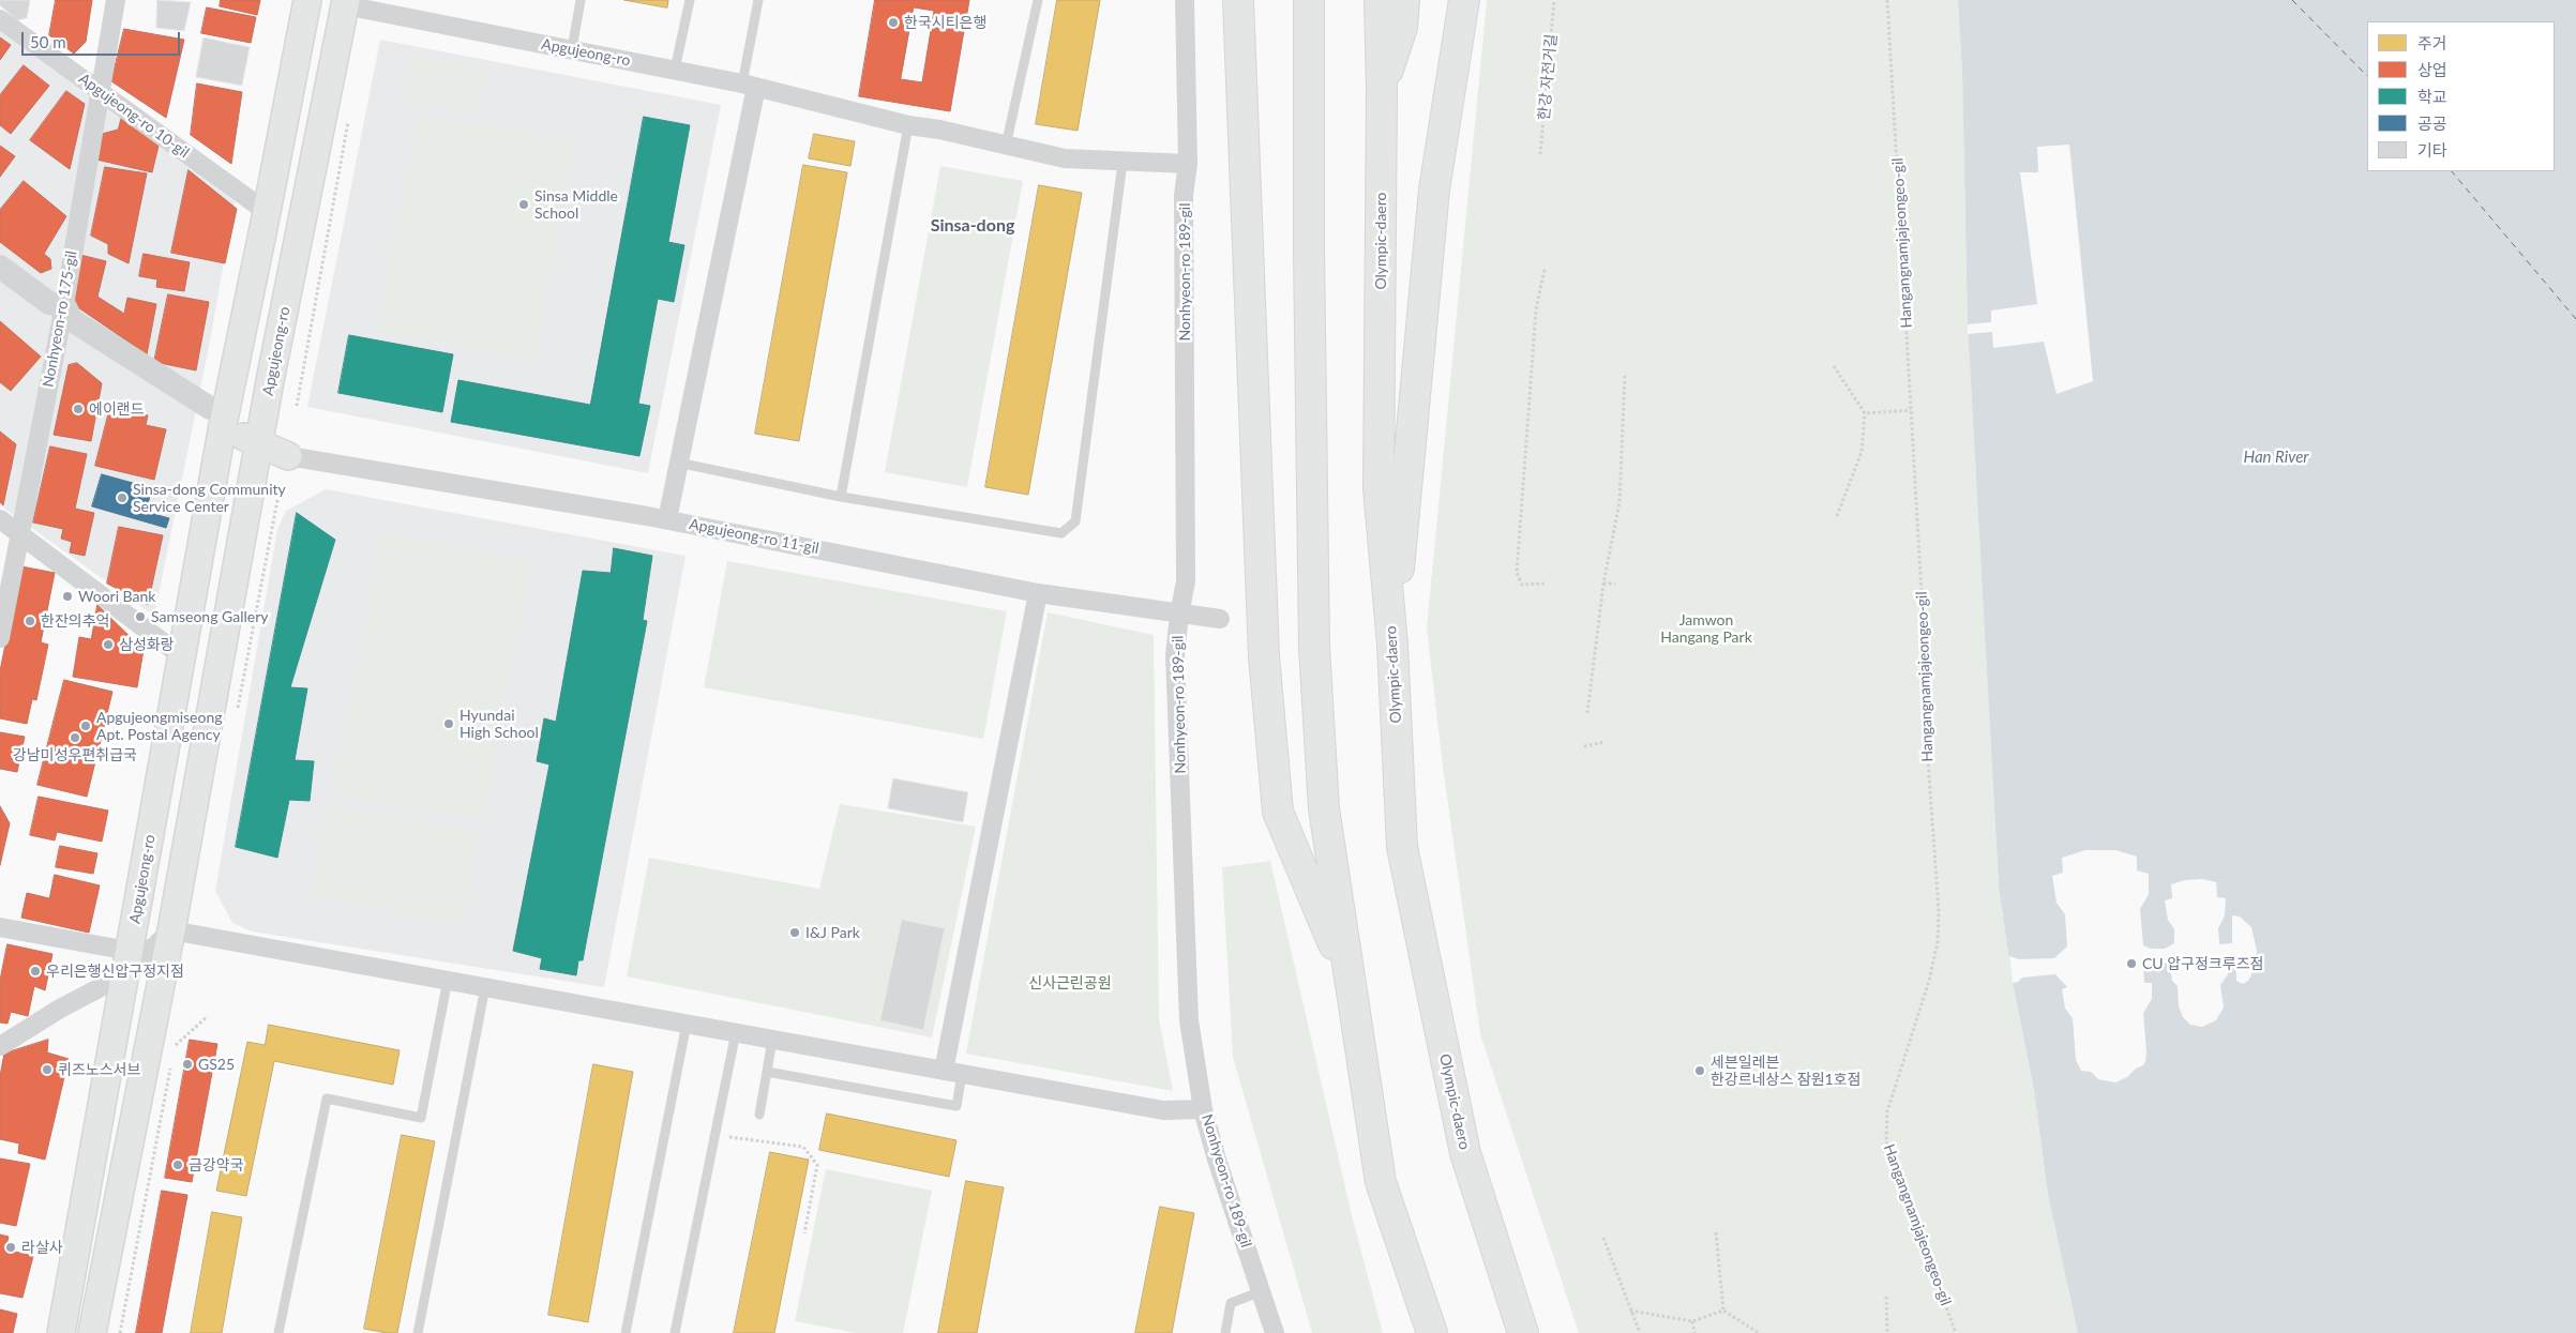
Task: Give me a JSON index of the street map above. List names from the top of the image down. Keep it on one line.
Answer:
{"streets":{"highway":["Olympic-daero"],"main road":["Apgujeong-ro"],"street":["Apgujeong-ro 10-gil","Nonhyeon-ro 189-gil","Nonhyeon-ro 175-gil","Apgujeong-ro 11-gil"],"path":["한강 자전거길","Hangangnamjajeongeo-gil"]},"crossings":[["Apgujeong-ro","Apgujeong-ro 10-gil"],["Apgujeong-ro","Nonhyeon-ro 189-gil"],["Apgujeong-ro 10-gil","Nonhyeon-ro 175-gil"],["Nonhyeon-ro 189-gil","Apgujeong-ro 11-gil"]],"districts":["Sinsa-dong"],"water":["Han River"],"parks":["Jamwon Hangang Park","신사근린공원"],"places":["한국시티은행","Sinsa Middle School","에이랜드","Sinsa-dong Community Service Center","Woori Bank","Samseong Gallery","한잔의추억","삼성화랑","Hyundai High School","Apgujeongmiseong Apt. Postal Agency","강남미성우편취급국","I&J Park","CU 압구정크루즈점","우리은행신압구정지점","GS25","퀴즈노스서브","세븐일레븐 한강르네상스 잠원1호점","금강약국","라살사"],"legend":["주거","상업","학교","공공","기타"],"scale_bar":"50 m"}
